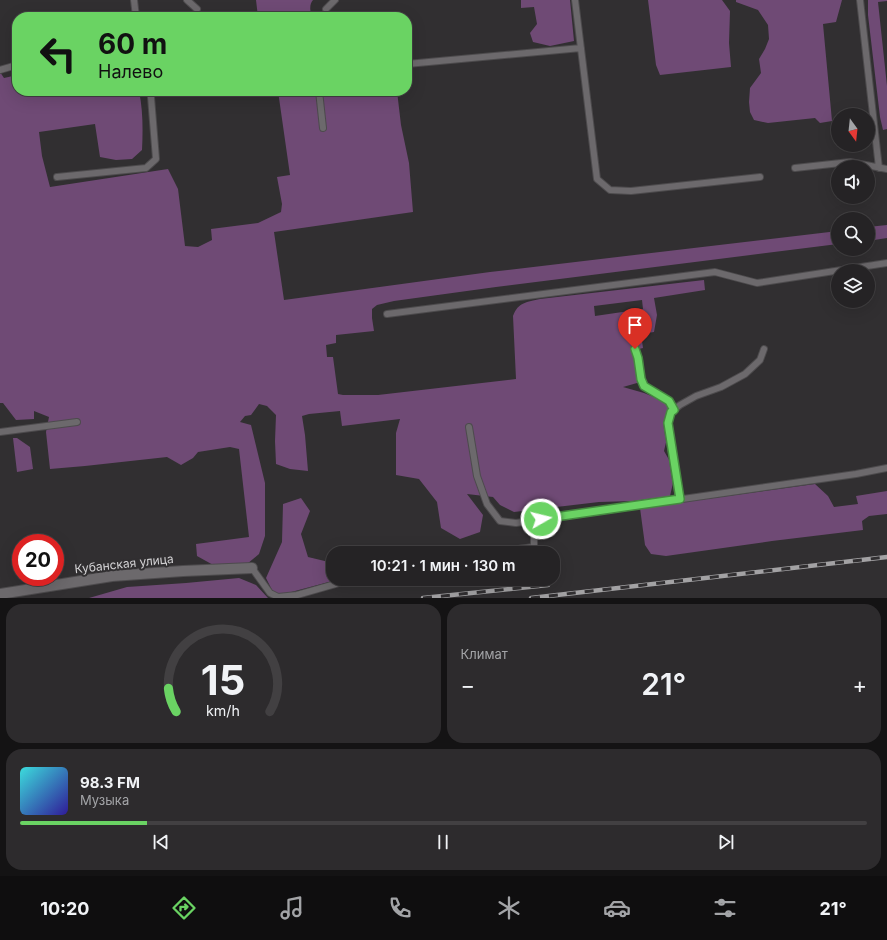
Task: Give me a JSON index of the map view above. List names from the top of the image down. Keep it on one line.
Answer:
{"streets":{"street":["Кубанская улица"]},"north":"bottom","page":{"turn":["60 m","Налево"],"limit":"20","trip":"10:21 · 1 мин · 130 m","tile":"Климат","heat":["−","21°","+"],"song":["98.3 FM","Музыка"],"tabs":["10:20","21°"],"gauge":["15","km/h"]}}
